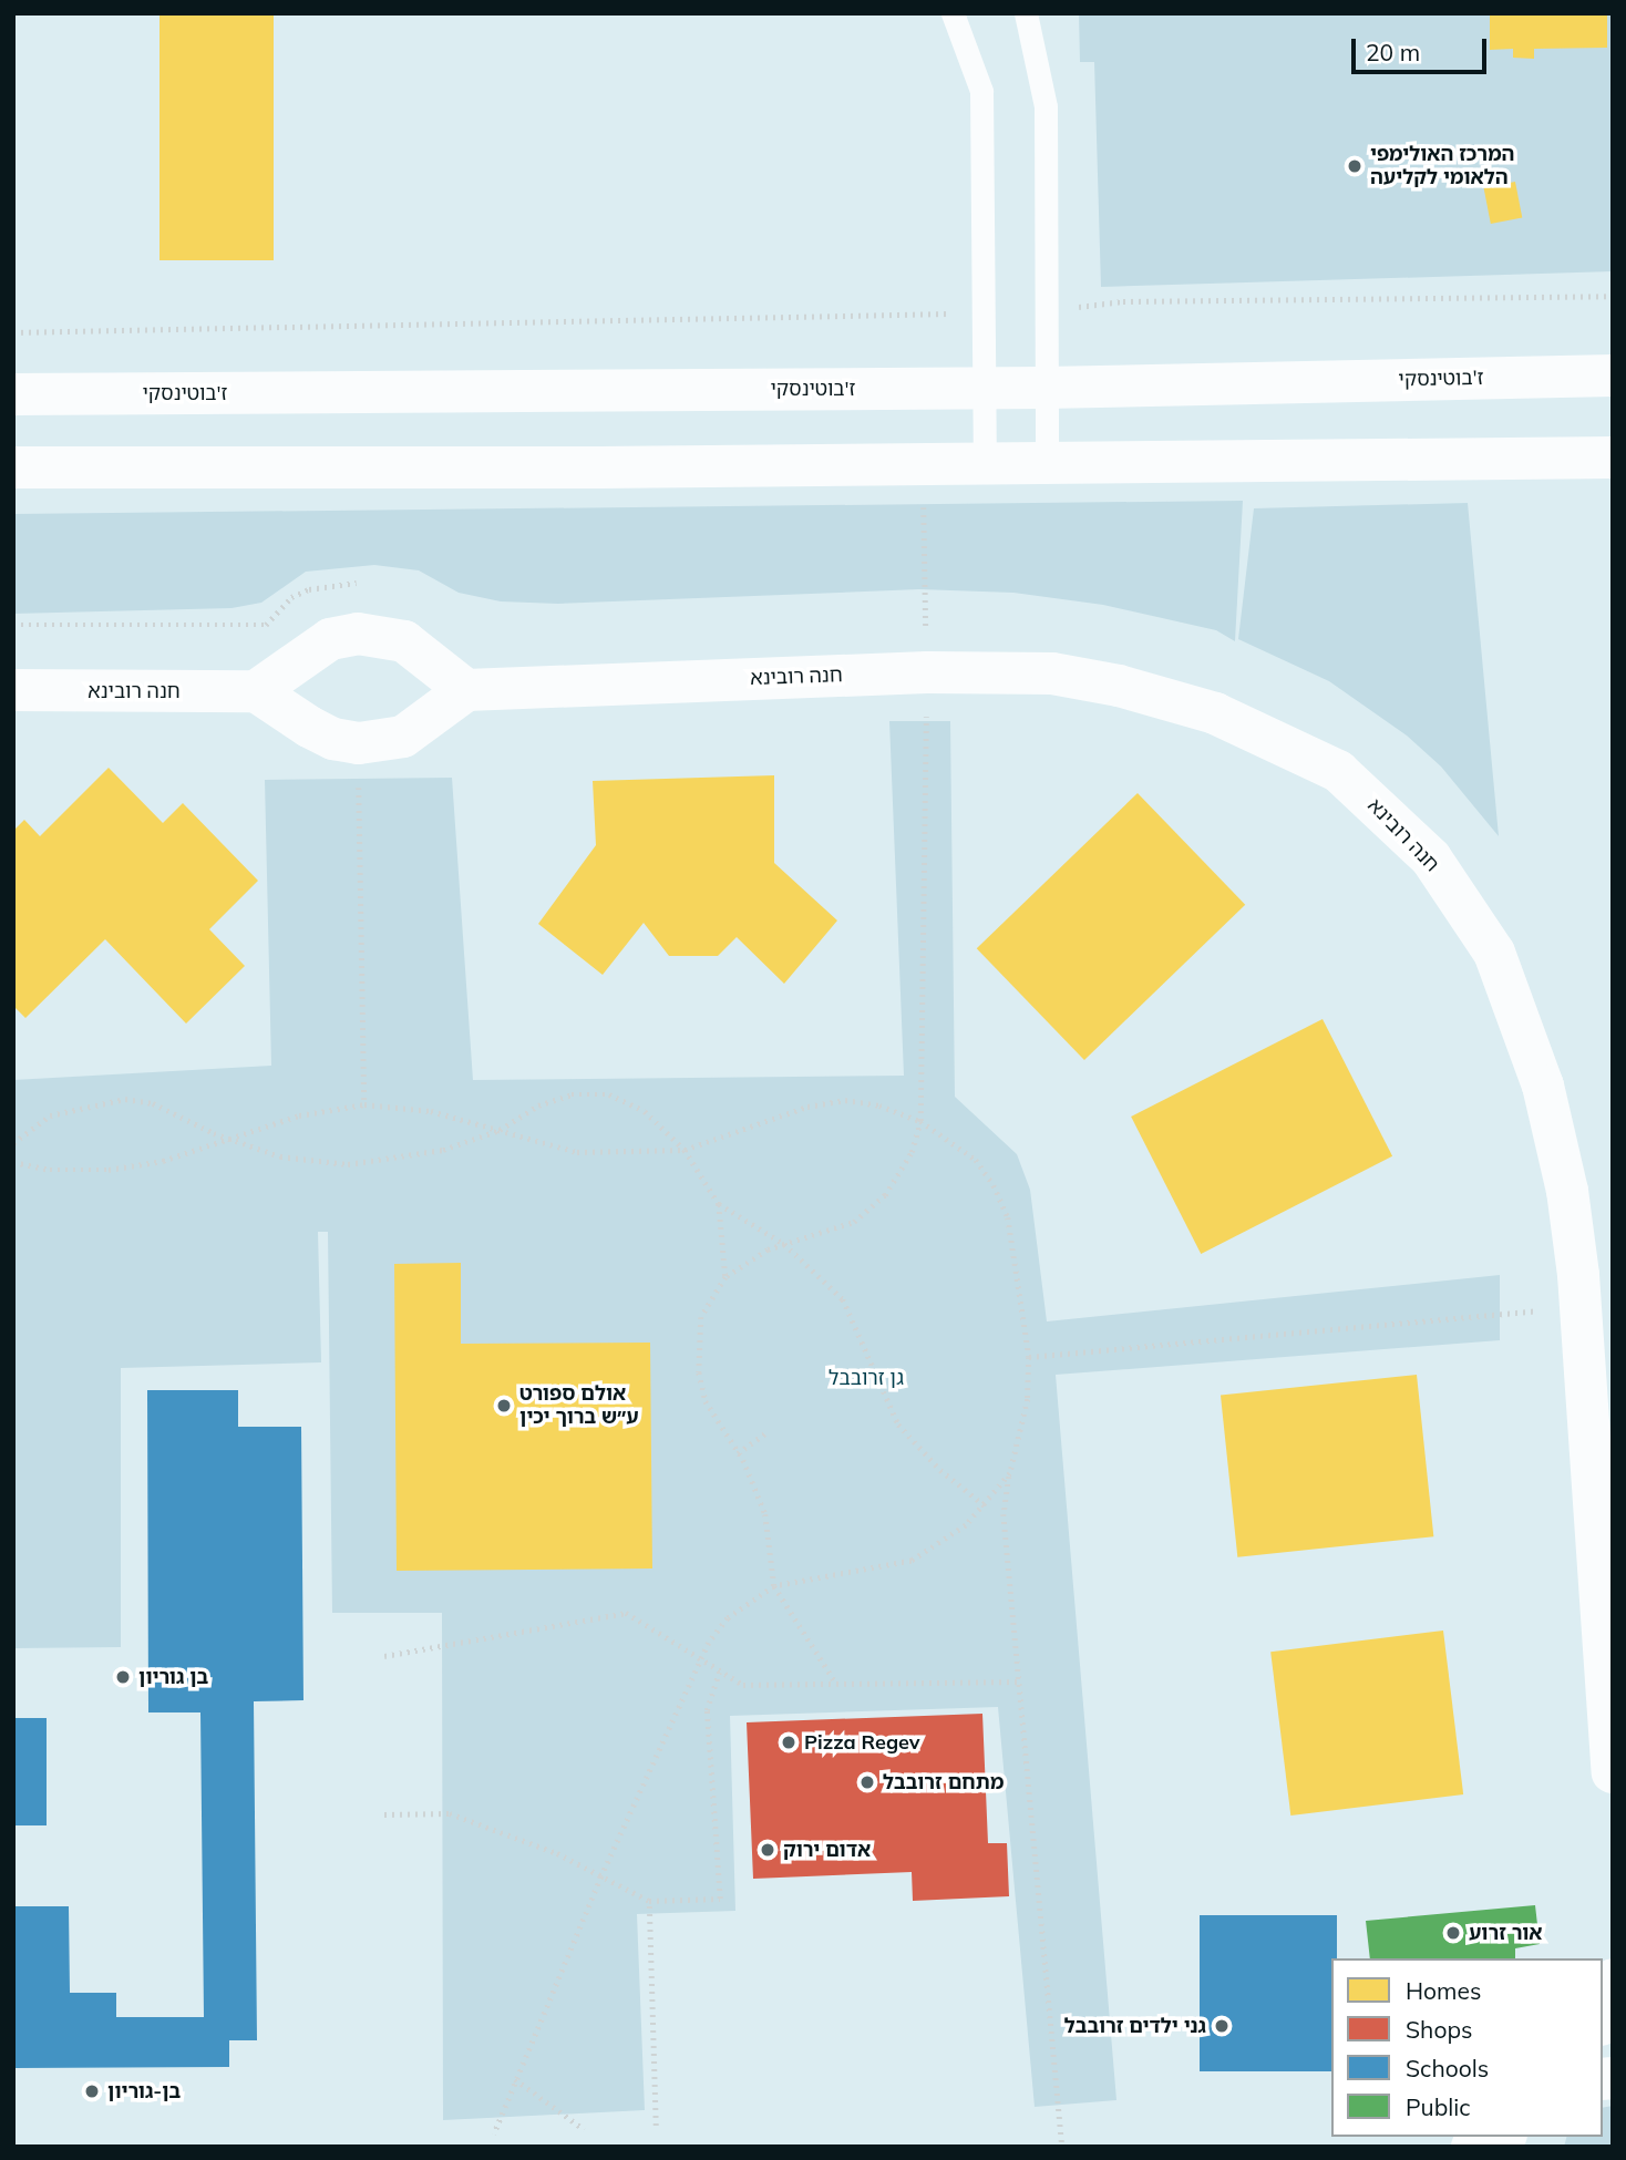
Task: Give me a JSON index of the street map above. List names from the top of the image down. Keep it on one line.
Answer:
{"streets":{"main road":["ז'בוטינסקי","חנה רובינא"]},"parks":["גן זרובבל"],"places":["המרכז האולימפי הלאומי לקליעה","אולם ספורט ע״ש ברוך יכין","בן גוריון","Pizza Regev","מתחם זרובבל","אדום ירוק","אור זרוע","גני ילדים זרובבל","בן-גוריון"],"legend":["Homes","Shops","Schools","Public"],"scale_bar":"20 m"}
